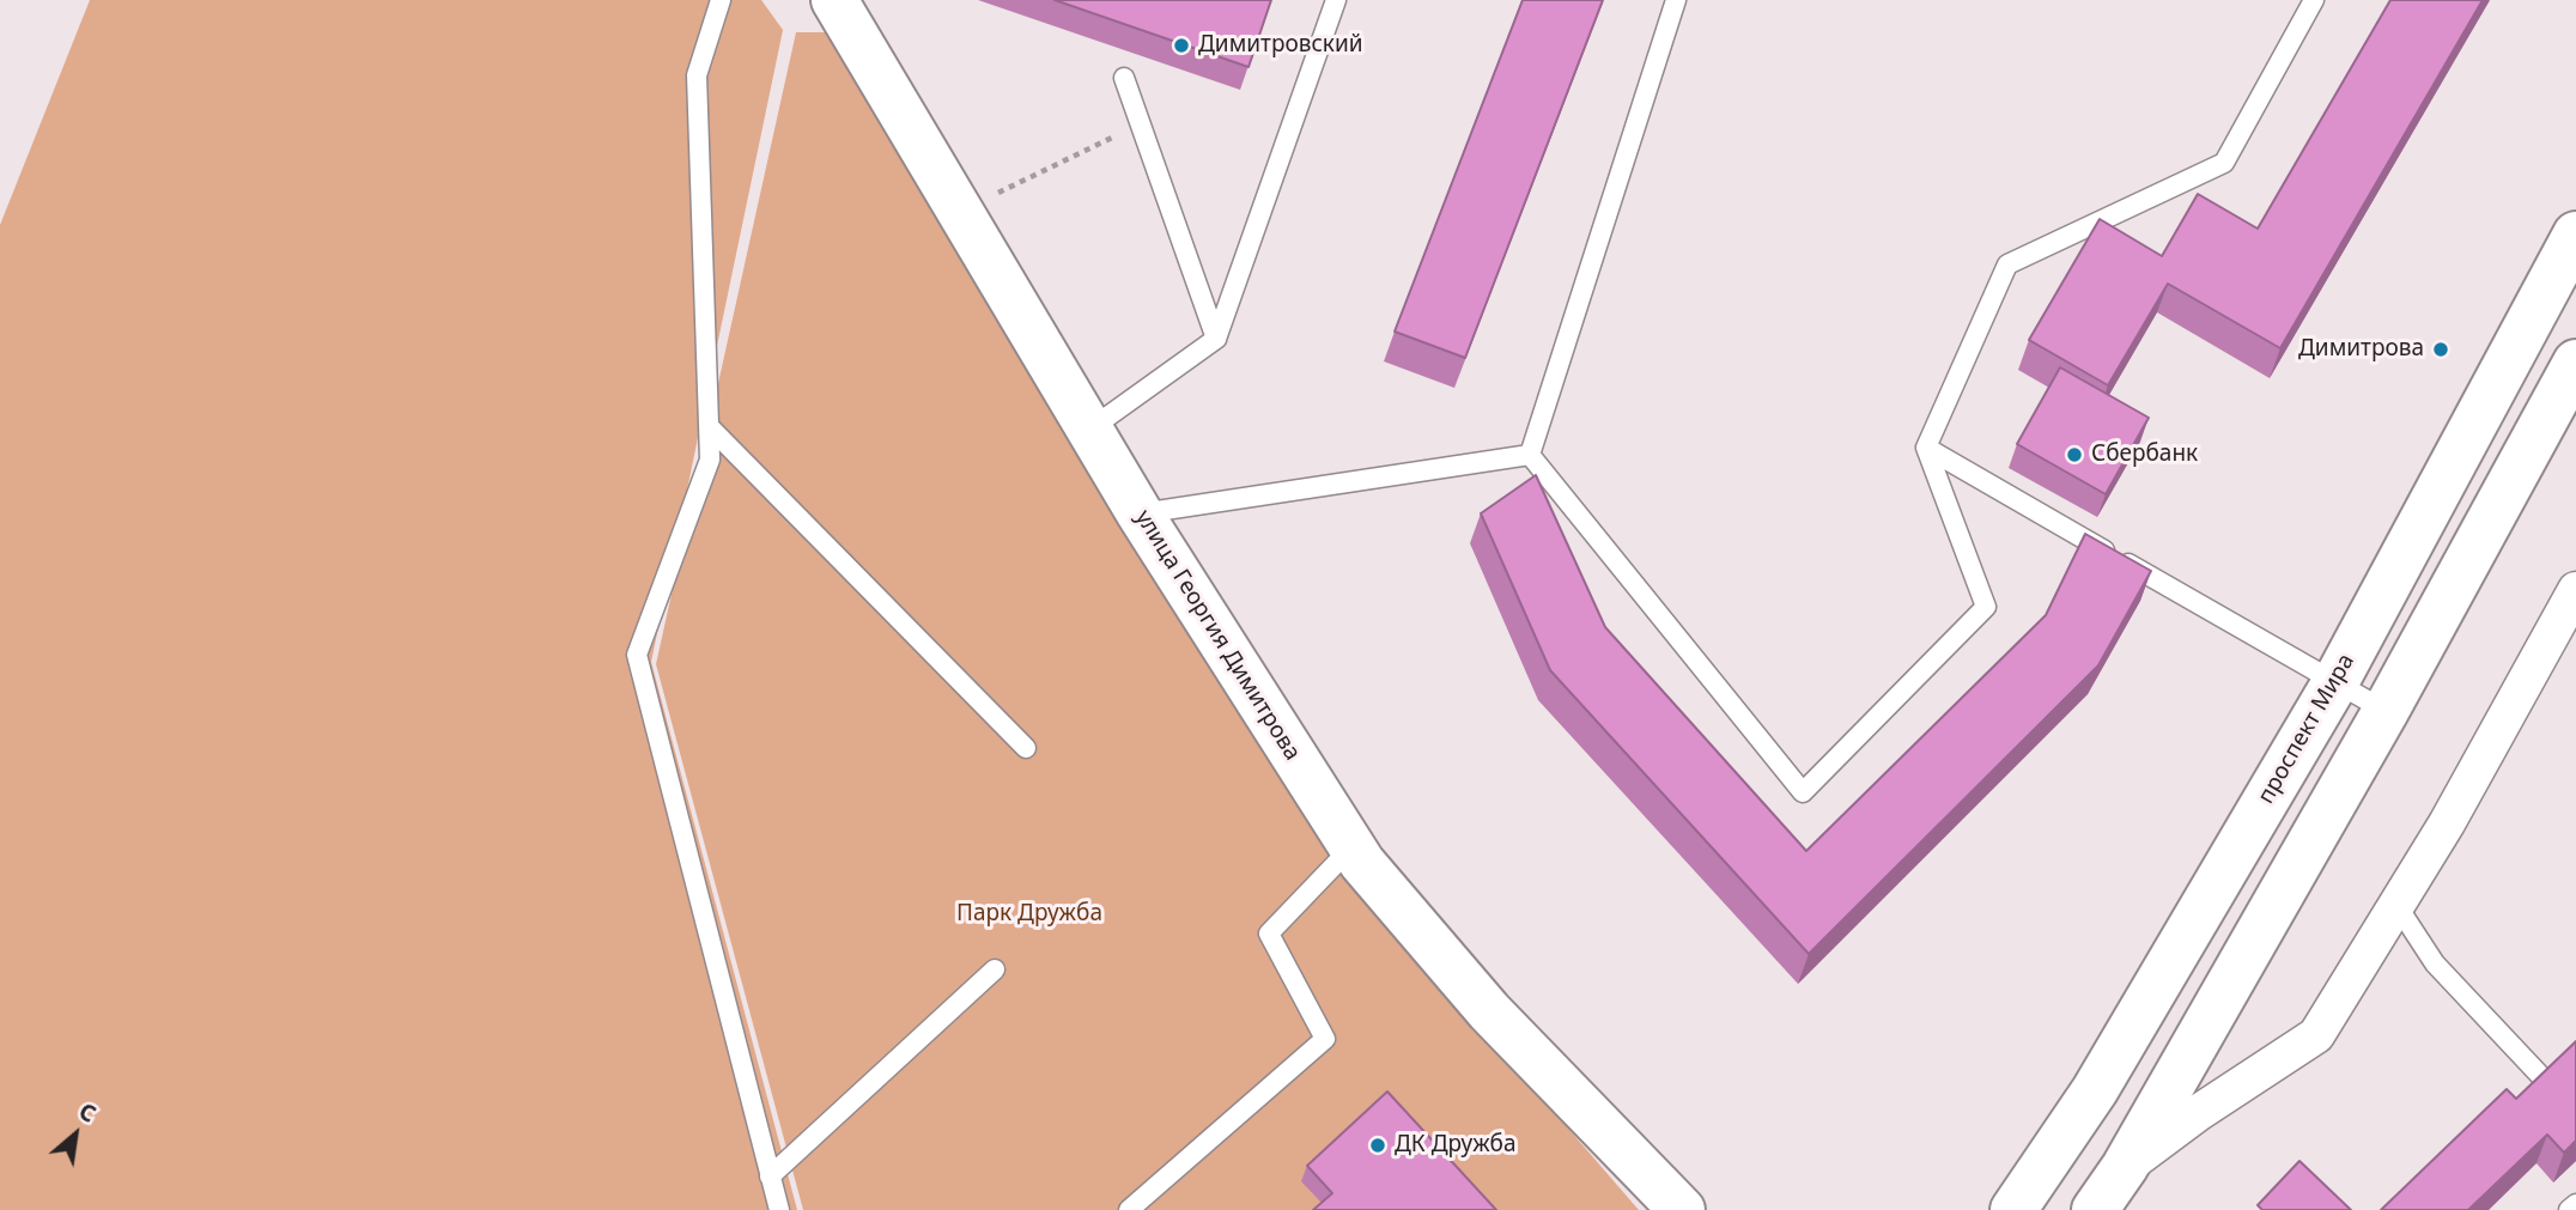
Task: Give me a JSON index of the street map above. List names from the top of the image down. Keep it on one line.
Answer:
{"streets":{"street":["улица Георгия Димитрова","проспект Мира"]},"parks":["Парк Дружба"],"places":["Димитровский","Димитрова","Сбербанк","ДК Дружба"],"north":"top right"}
